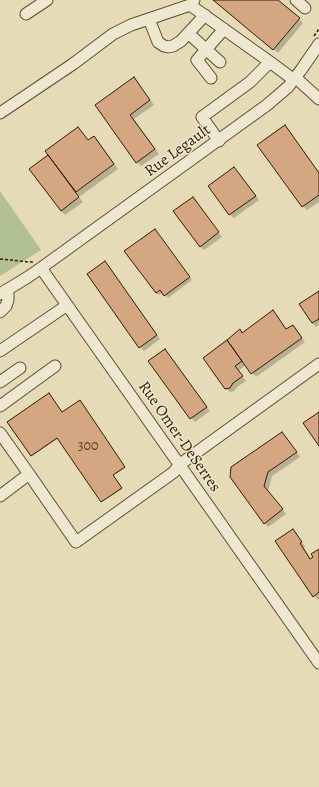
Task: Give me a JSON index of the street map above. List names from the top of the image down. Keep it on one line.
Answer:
{"streets":{"street":["Rue Legault","Rue Omer-DeSerres"]},"crossings":[["Rue Legault","Rue Omer-DeSerres"]],"house_numbers":["300"]}
